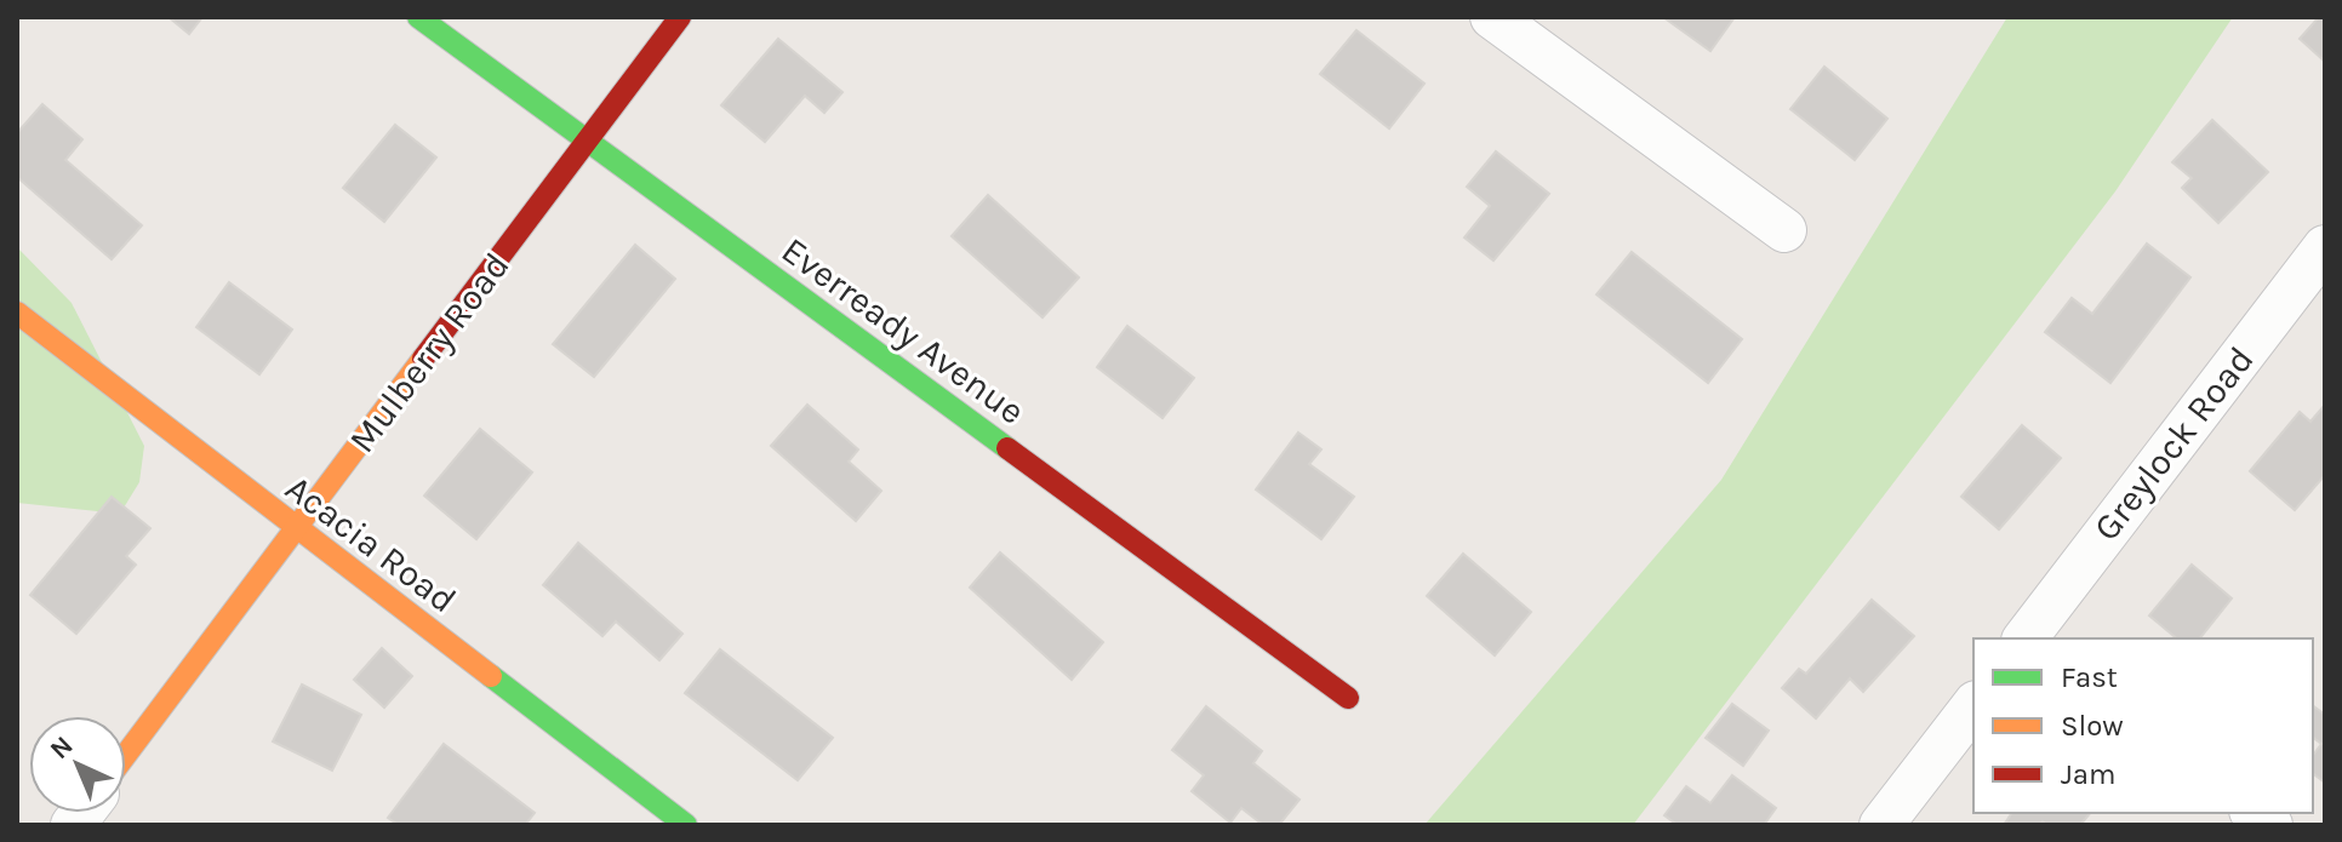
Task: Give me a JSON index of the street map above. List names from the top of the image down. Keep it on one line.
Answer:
{"streets":{"street":["Everready Avenue","Mulberry Road","Greylock Road","Acacia Road"]},"crossings":[["Everready Avenue","Mulberry Road"],["Mulberry Road","Acacia Road"]],"legend":["Fast","Slow","Jam"],"north":"top left"}
